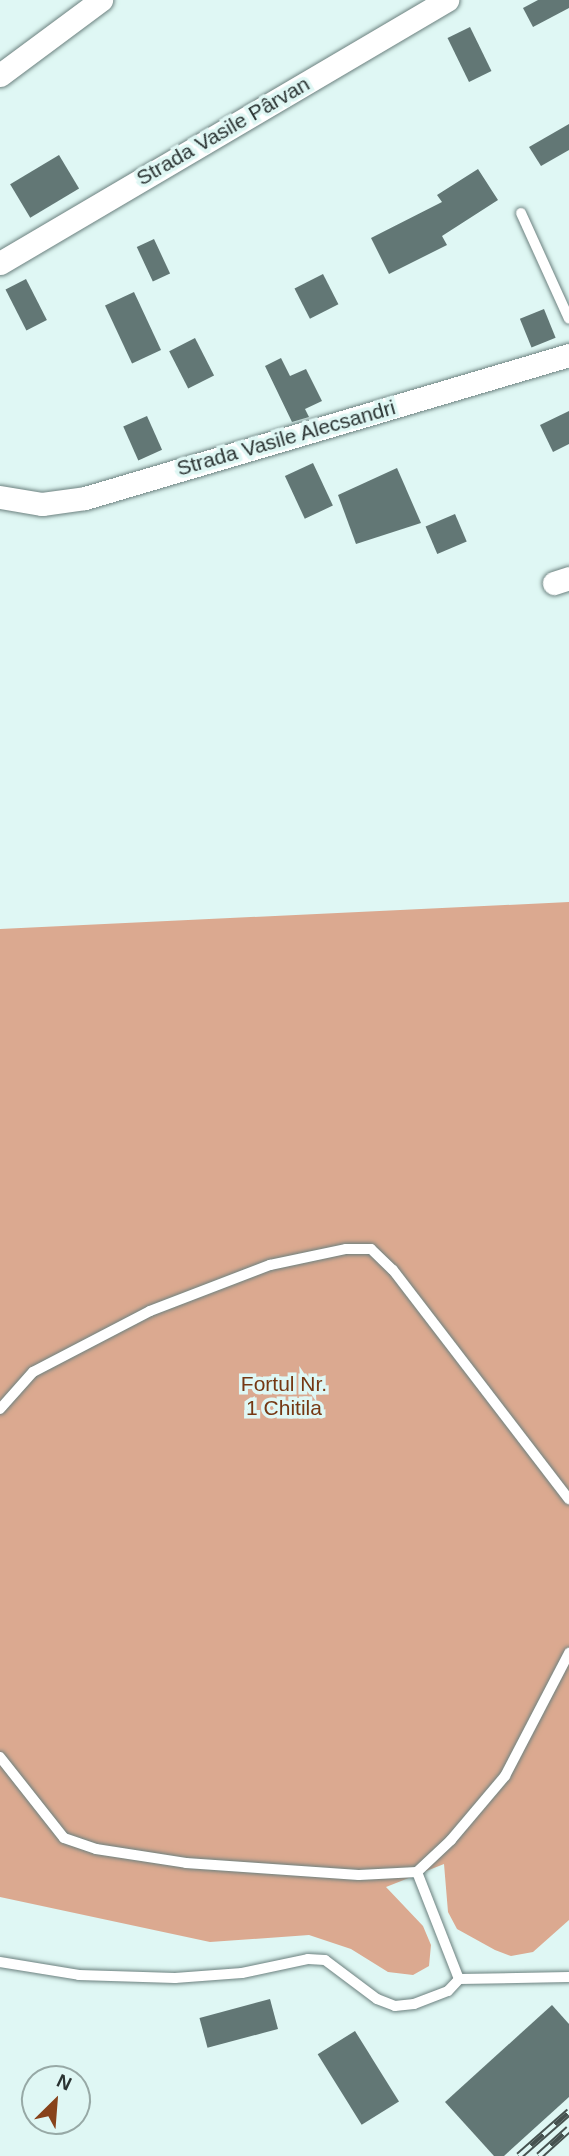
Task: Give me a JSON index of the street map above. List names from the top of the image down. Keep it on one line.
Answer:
{"streets":{"street":["Strada Vasile Pârvan","Strada Vasile Alecsandri"]},"parks":["Fortul Nr. 1 Chitila"],"north":"top right"}
